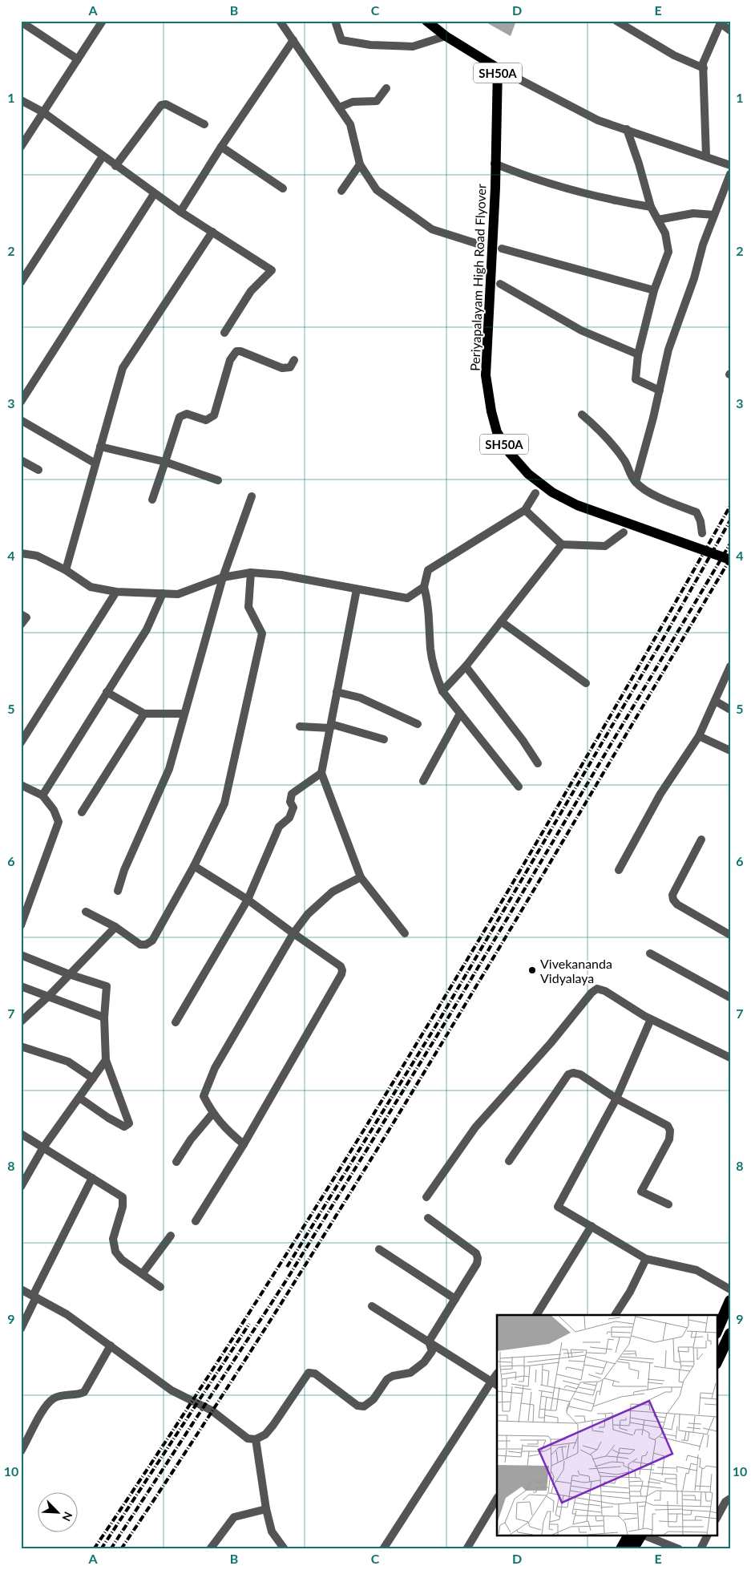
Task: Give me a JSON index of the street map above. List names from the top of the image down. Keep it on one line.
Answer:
{"streets":{"main road":["SH50A","Periyapalayam High Road Flyover"]},"crossings":[["SH50A","Periyapalayam High Road Flyover"]],"places":["Vivekananda Vidyalaya"],"north":"bottom right","grid":{"columns":["A","B","C","D","E"],"rows":["1","2","3","4","5","6","7","8","9","10"]}}
